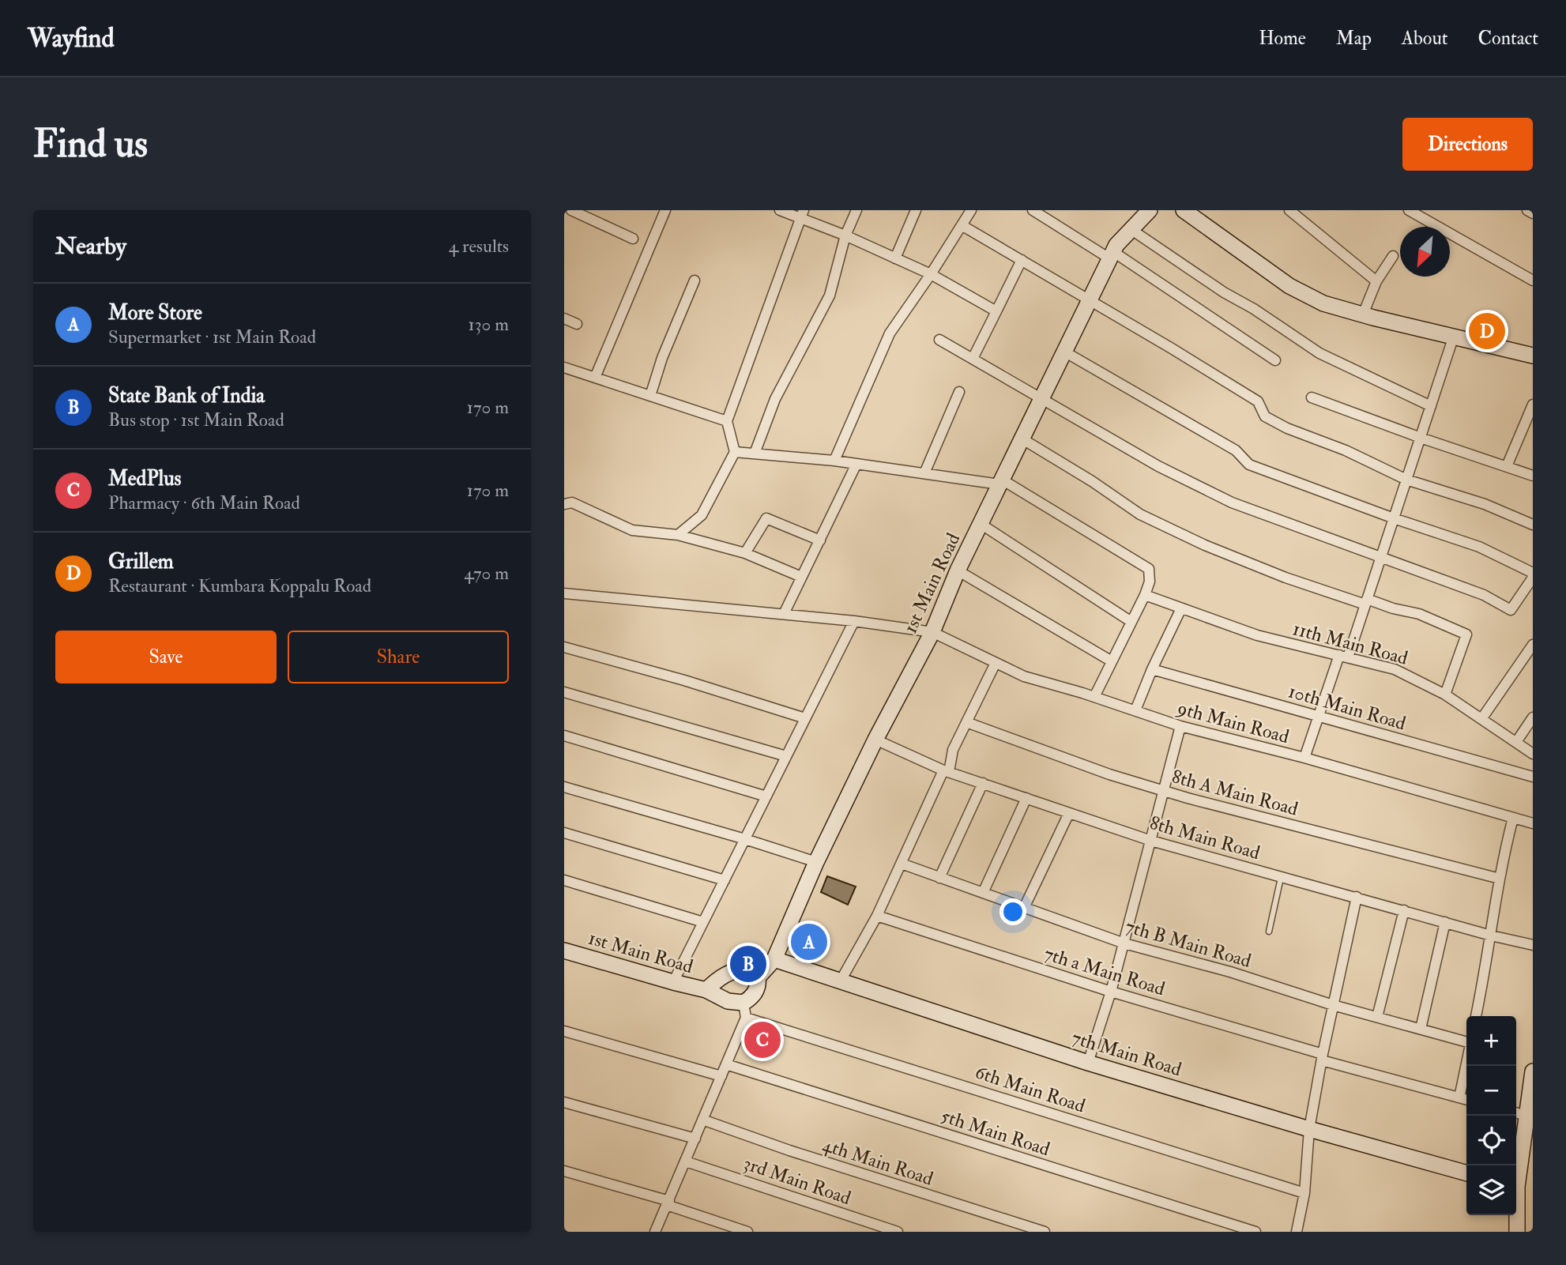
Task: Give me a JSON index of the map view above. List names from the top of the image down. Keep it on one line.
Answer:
{"streets":{"street":["1st Main Road","11th Main Road","10th Main Road","9th Main Road","8th A Main Road","8th Main Road","7th B Main Road","7th a Main Road","7th Main Road","6th Main Road","5th Main Road","4th Main Road","3rd Main Road"]},"crossings":[["1st Main Road","9th Main Road"],["1st Main Road","8th Main Road"],["1st Main Road","7th Main Road"],["1st Main Road","6th Main Road"]],"north":"bottom left","page":{"header":"Wayfind","nav":["Home","Map","About","Contact"],"buttons":["Directions",["Save","Share"]],"title":"Find us","heading":["Nearby","4 results"],"list":[{"mark":"A","name":"More Store","note":"Supermarket · 1st Main Road","value":"130 m"},{"mark":"B","name":"State Bank of India","note":"Bus stop · 1st Main Road","value":"170 m"},{"mark":"C","name":"MedPlus","note":"Pharmacy · 6th Main Road","value":"170 m"},{"mark":"D","name":"Grillem","note":"Restaurant · Kumbara Koppalu Road","value":"470 m"}],"pins":["D","A","B","C"],"map_buttons":["+","−"]}}
